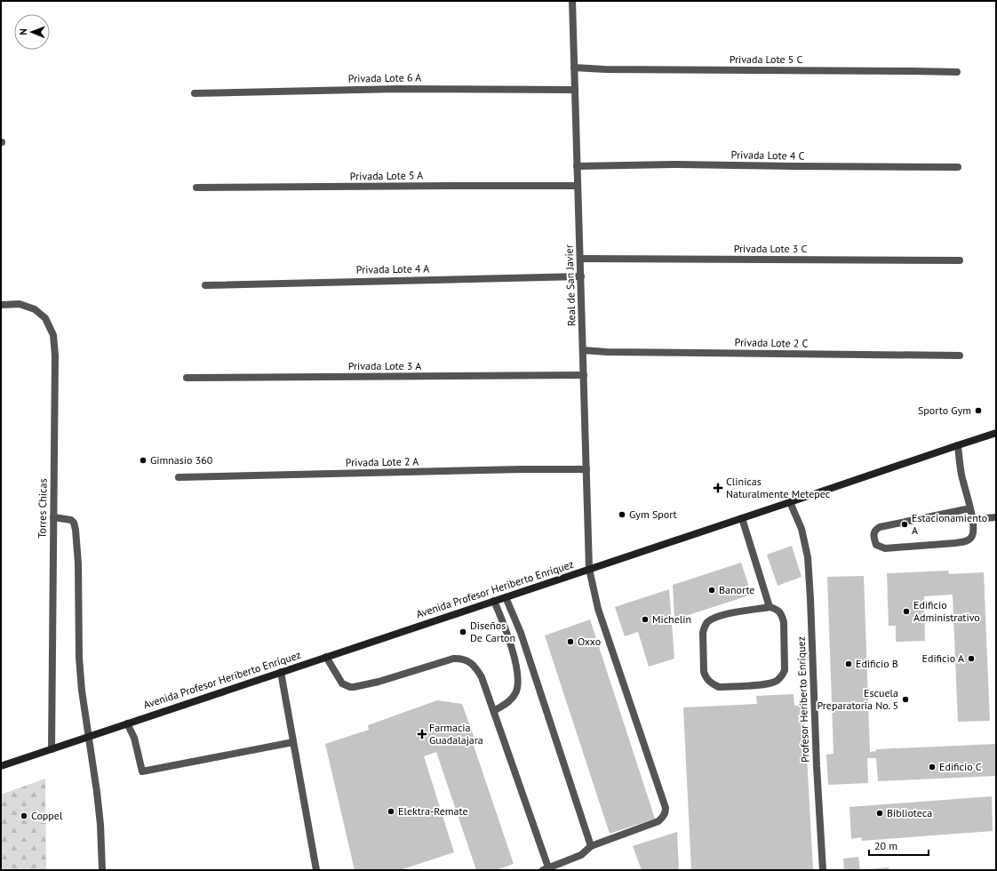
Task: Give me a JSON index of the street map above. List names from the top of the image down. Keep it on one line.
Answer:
{"streets":{"main road":["Avenida Profesor Heriberto Enríquez"],"street":["Privada Lote 5 C","Privada Lote 6 A","Privada Lote 4 C","Privada Lote 5 A","Privada Lote 3 C","Privada Lote 4 A","Real de San Javier","Privada Lote 2 C","Privada Lote 3 A","Privada Lote 2 A","Torres Chicas","Profesor Heriberto Enríquez"]},"crossings":[["Privada Lote 5 C","Real de San Javier"],["Privada Lote 6 A","Real de San Javier"],["Privada Lote 4 C","Real de San Javier"],["Privada Lote 5 A","Real de San Javier"],["Privada Lote 3 C","Real de San Javier"],["Privada Lote 4 A","Real de San Javier"],["Real de San Javier","Privada Lote 2 C"],["Real de San Javier","Privada Lote 3 A"],["Real de San Javier","Privada Lote 2 A"],["Real de San Javier","Avenida Profesor Heriberto Enríquez"],["Torres Chicas","Avenida Profesor Heriberto Enríquez"],["Avenida Profesor Heriberto Enríquez","Profesor Heriberto Enríquez"]],"places":{"other":["Sporto Gym","Gimnasio 360","Gym Sport","Estacionamiento A","Banorte","Edificio Administrativo","Michelin","Diseños De Carton","Oxxo","Edificio A","Edificio B","Escuela Preparatoria No. 5","Edificio C","Elektra-Remate","Biblioteca","Coppel"],"health":["Clinicas Naturalmente Metepec","Farmacia Guadalajara"]},"scale_bar":"20 m","north":"left"}
